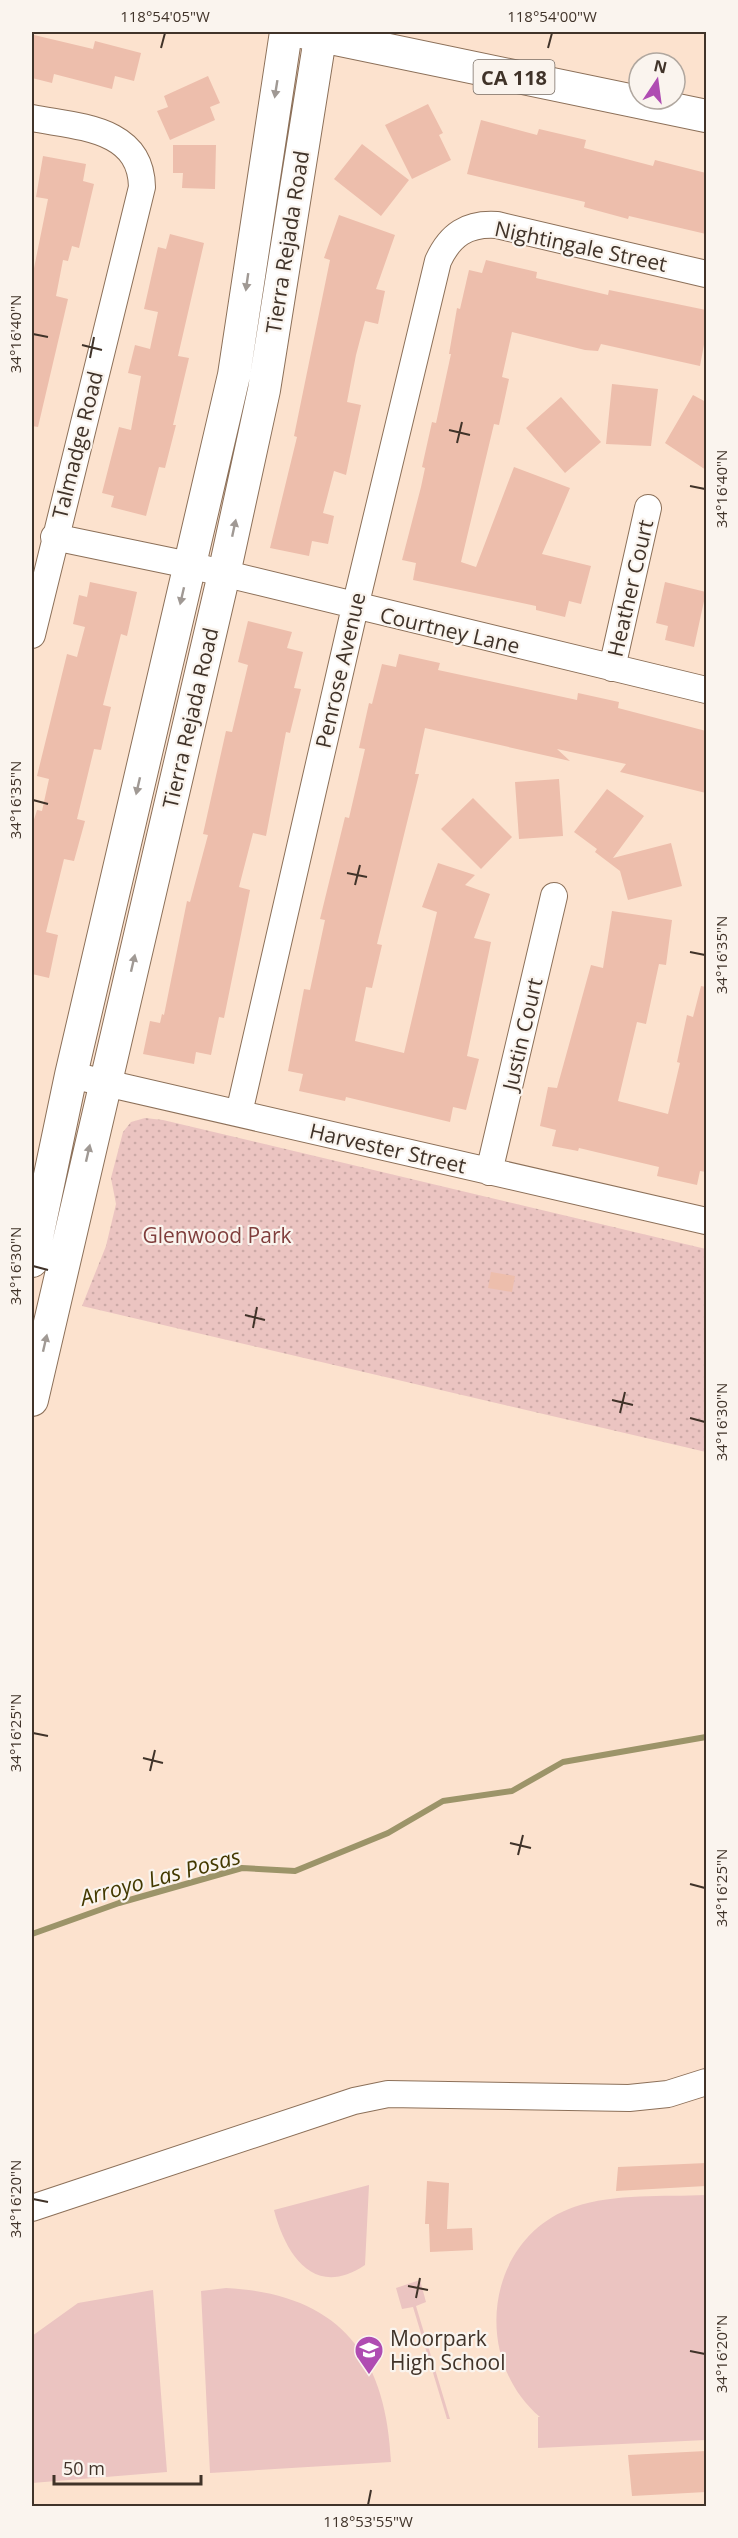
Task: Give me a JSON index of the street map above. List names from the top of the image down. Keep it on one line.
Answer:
{"streets":{"main road":["CA 118","Tierra Rejada Road"],"street":["Nightingale Street","Talmadge Road","Heather Court","Courtney Lane","Penrose Avenue","Justin Court","Harvester Street"]},"crossings":[["CA 118","Tierra Rejada Road"],["Tierra Rejada Road","Courtney Lane"],["Tierra Rejada Road","Harvester Street"],["Nightingale Street","Penrose Avenue"],["Talmadge Road","Courtney Lane"],["Heather Court","Courtney Lane"],["Courtney Lane","Penrose Avenue"],["Penrose Avenue","Harvester Street"],["Justin Court","Harvester Street"]],"water":["Arroyo Las Posas"],"parks":["Glenwood Park"],"places":{"school or university":["Moorpark High School"]},"scale_bar":"50 m","north":"top","coordinates":["118°54'05\"W","118°54'00\"W","34°16'40\"N","34°16'35\"N","34°16'30\"N","34°16'25\"N","34°16'20\"N","118°53'55\"W"]}
